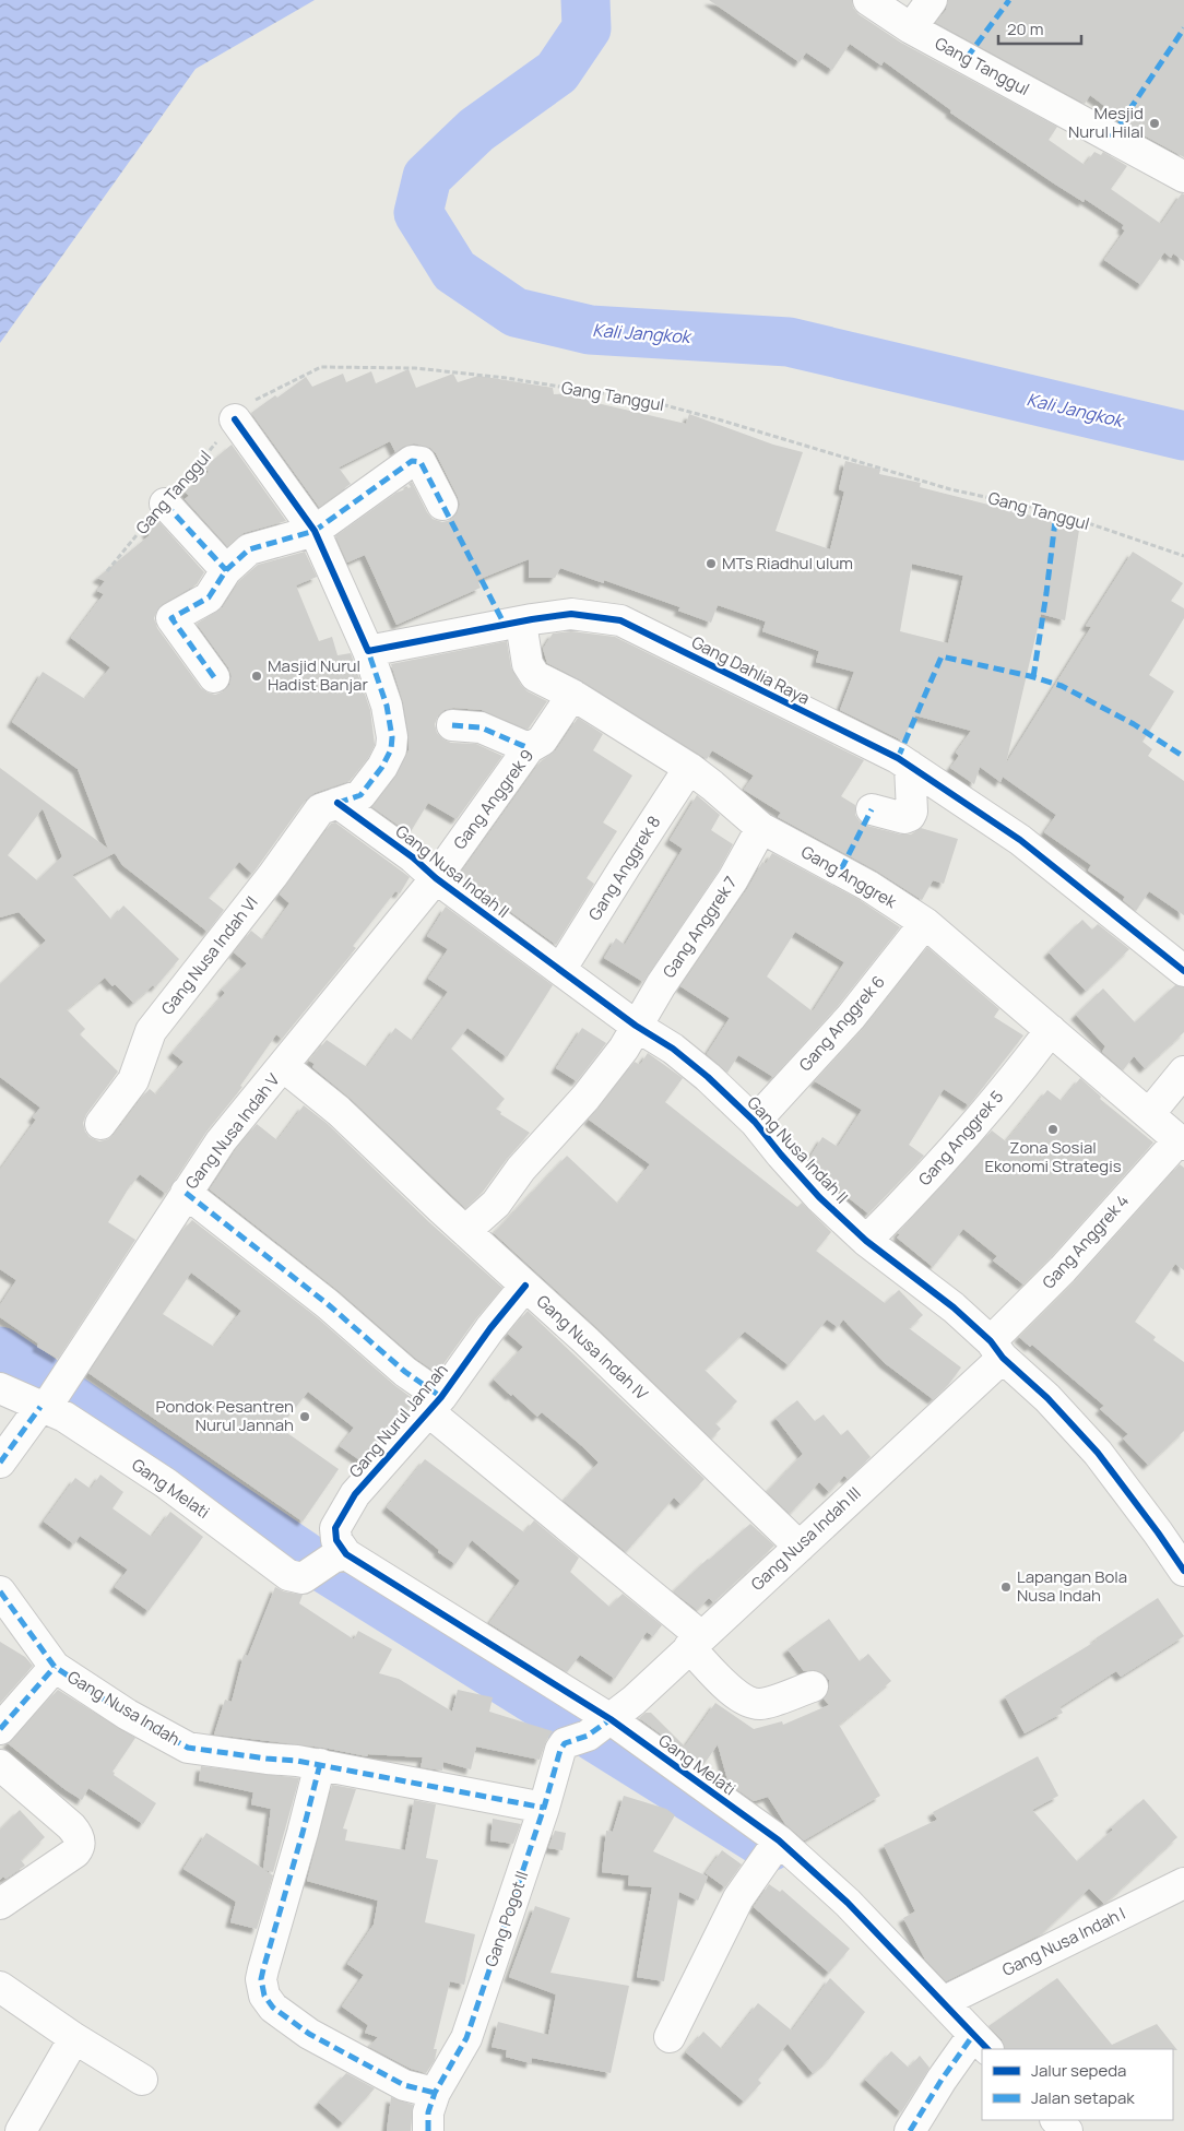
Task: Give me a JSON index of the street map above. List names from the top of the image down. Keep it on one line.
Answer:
{"streets":{"street":["Gang Tanggul","Gang Dahlia Raya","Gang Anggrek 9","Gang Anggrek 8","Gang Nusa Indah II","Gang Anggrek","Gang Anggrek 7","Gang Nusa Indah VI","Gang Anggrek 6","Gang Nusa Indah V","Gang Anggrek 5","Gang Anggrek 4","Gang Nusa Indah IV","Gang Nurul Jannah","Gang Melati","Gang Nusa Indah III","Gang Nusa Indah","Gang Pogot II","Gang Nusa Indah I"]},"crossings":[["Gang Dahlia Raya","Gang Anggrek"],["Gang Dahlia Raya","Gang Nusa Indah VI"],["Gang Anggrek 9","Gang Nusa Indah II"],["Gang Anggrek 9","Gang Anggrek"],["Gang Anggrek 9","Gang Nusa Indah V"],["Gang Anggrek 8","Gang Nusa Indah II"],["Gang Anggrek 8","Gang Anggrek"],["Gang Nusa Indah II","Gang Anggrek 7"],["Gang Nusa Indah II","Gang Nusa Indah VI"],["Gang Nusa Indah II","Gang Anggrek 6"],["Gang Nusa Indah II","Gang Nusa Indah V"],["Gang Nusa Indah II","Gang Anggrek 5"],["Gang Nusa Indah II","Gang Anggrek 4"],["Gang Nusa Indah II","Gang Nusa Indah III"],["Gang Anggrek","Gang Anggrek 7"],["Gang Anggrek","Gang Anggrek 6"],["Gang Anggrek","Gang Anggrek 5"],["Gang Anggrek","Gang Anggrek 4"],["Gang Anggrek 7","Gang Nusa Indah IV"],["Gang Nusa Indah V","Gang Nusa Indah IV"],["Gang Nusa Indah V","Gang Melati"],["Gang Anggrek 4","Gang Nusa Indah III"],["Gang Nusa Indah IV","Gang Nurul Jannah"],["Gang Nusa Indah IV","Gang Nusa Indah III"],["Gang Nurul Jannah","Gang Melati"],["Gang Melati","Gang Nusa Indah III"],["Gang Melati","Gang Pogot II"],["Gang Melati","Gang Nusa Indah I"],["Gang Nusa Indah III","Gang Pogot II"]],"water":["Kali Jangkok"],"places":["Mesjid Nurul Hilal","MTs Riadhul ulum","Masjid Nurul Hadist Banjar","Zona Sosial Ekonomi Strategis","Pondok Pesantren Nurul Jannah","Lapangan Bola Nusa Indah"],"legend":["Jalur sepeda","Jalan setapak"],"scale_bar":"20 m"}
